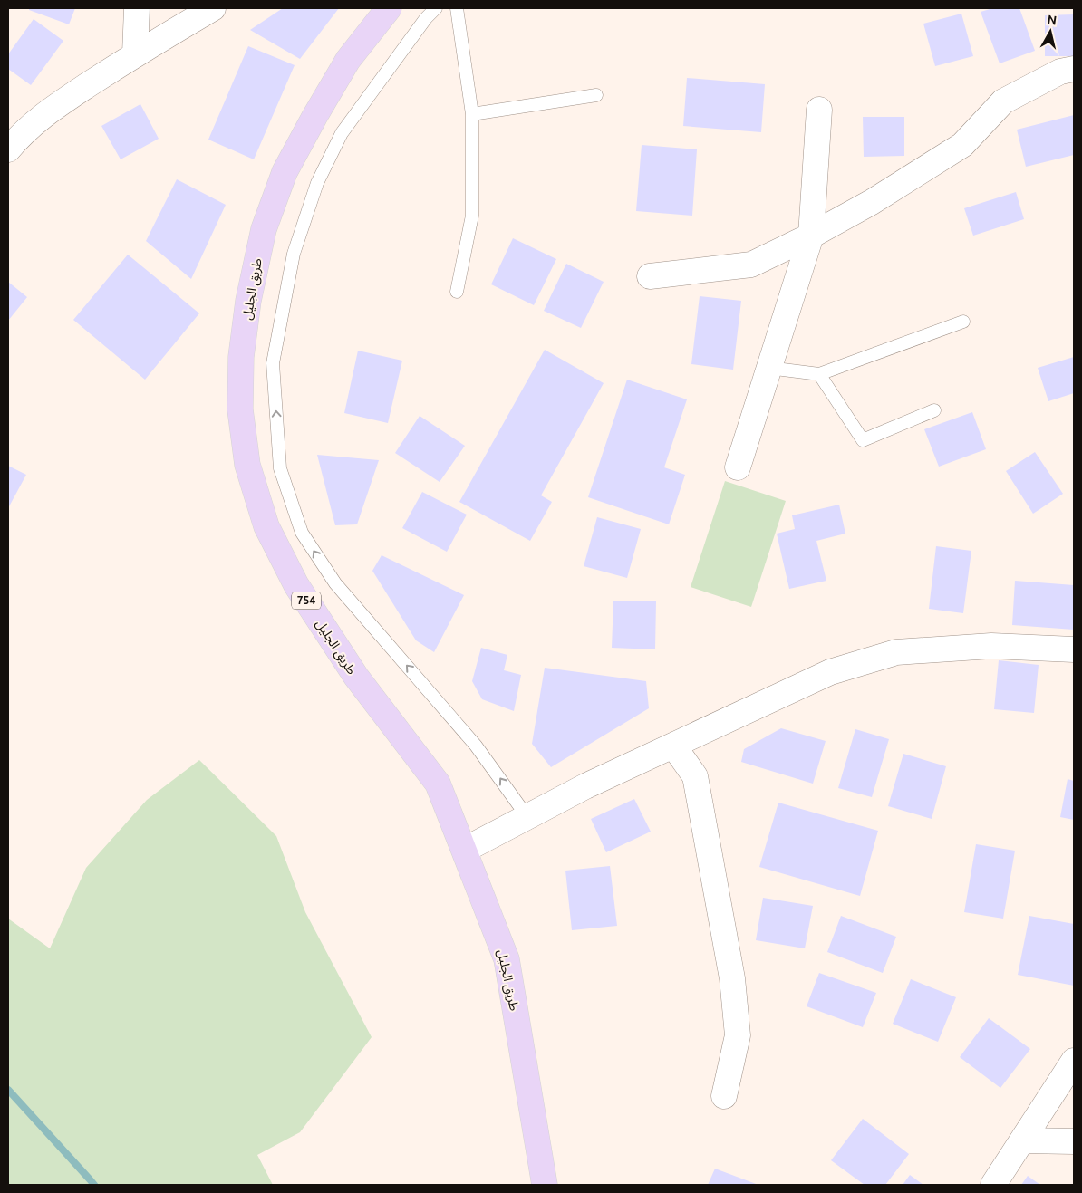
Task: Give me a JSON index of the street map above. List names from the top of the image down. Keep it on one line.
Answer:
{"streets":{"main road":["طريق الجليل","754"]},"north":"top"}
